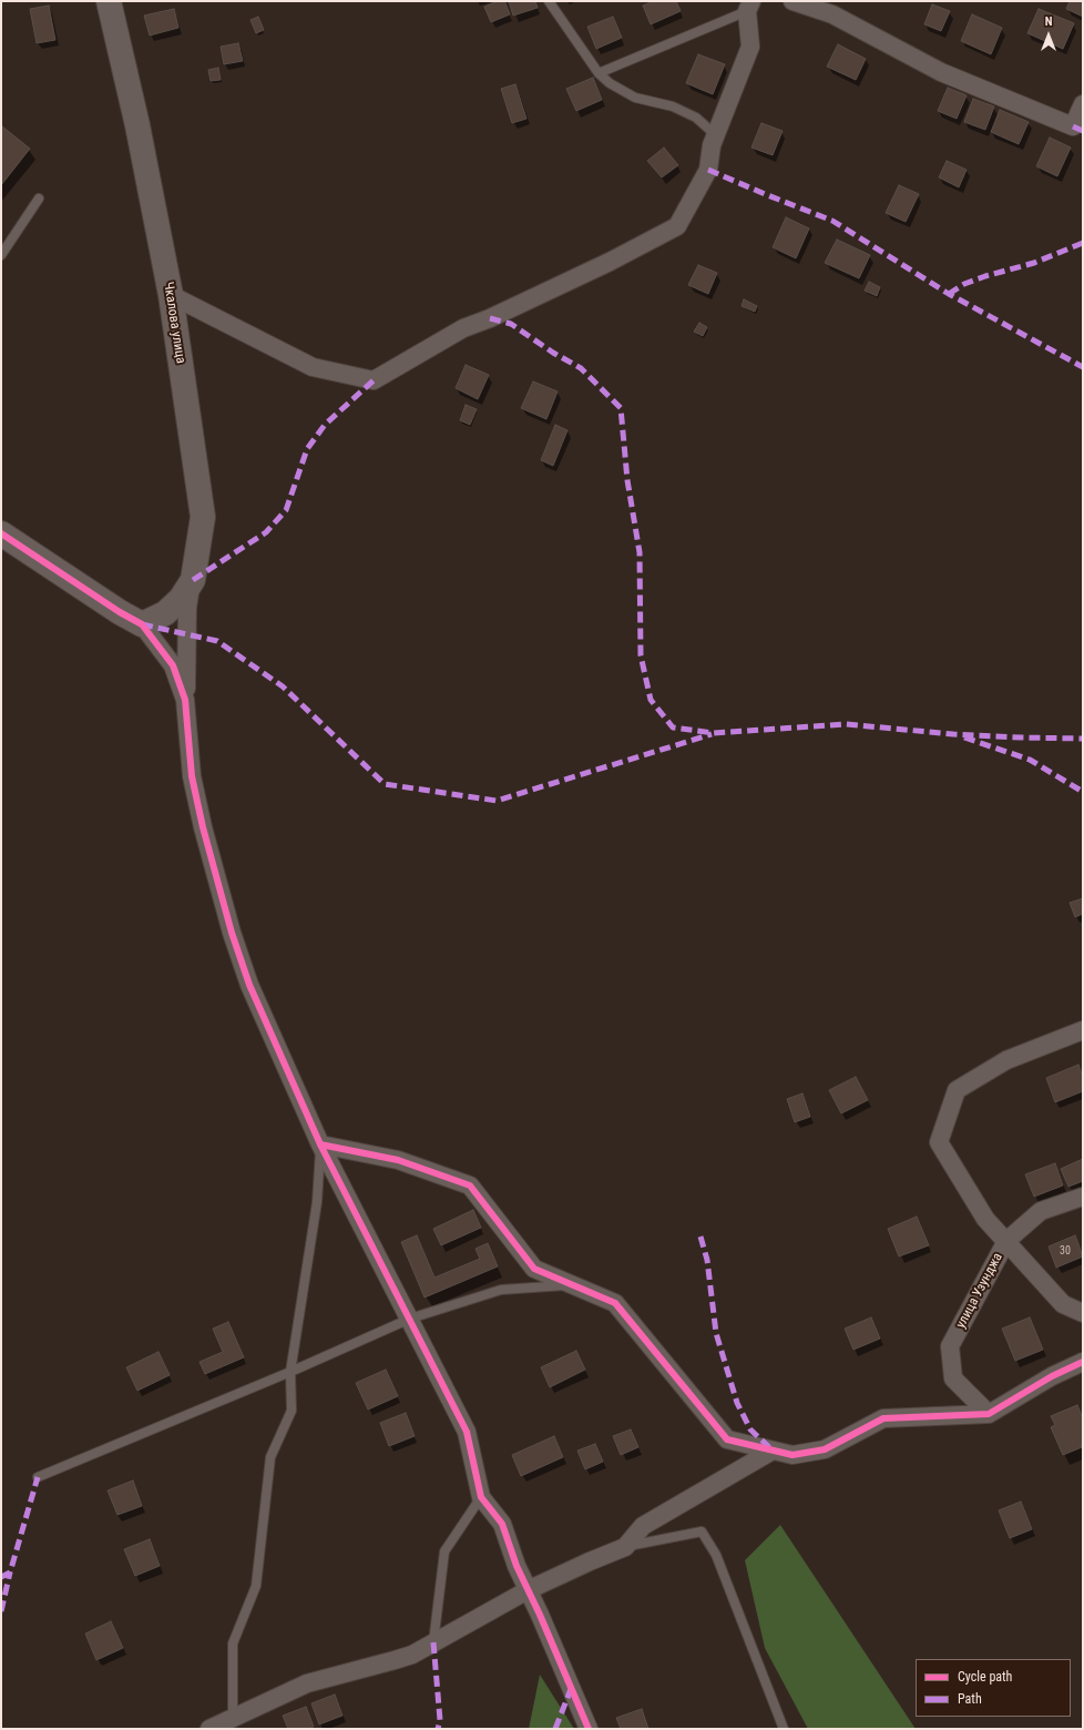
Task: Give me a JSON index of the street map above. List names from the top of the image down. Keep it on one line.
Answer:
{"streets":{"street":["Чкалова улица","улица Узунджа"]},"house_numbers":["30"],"legend":["Cycle path","Path"],"north":"top"}
